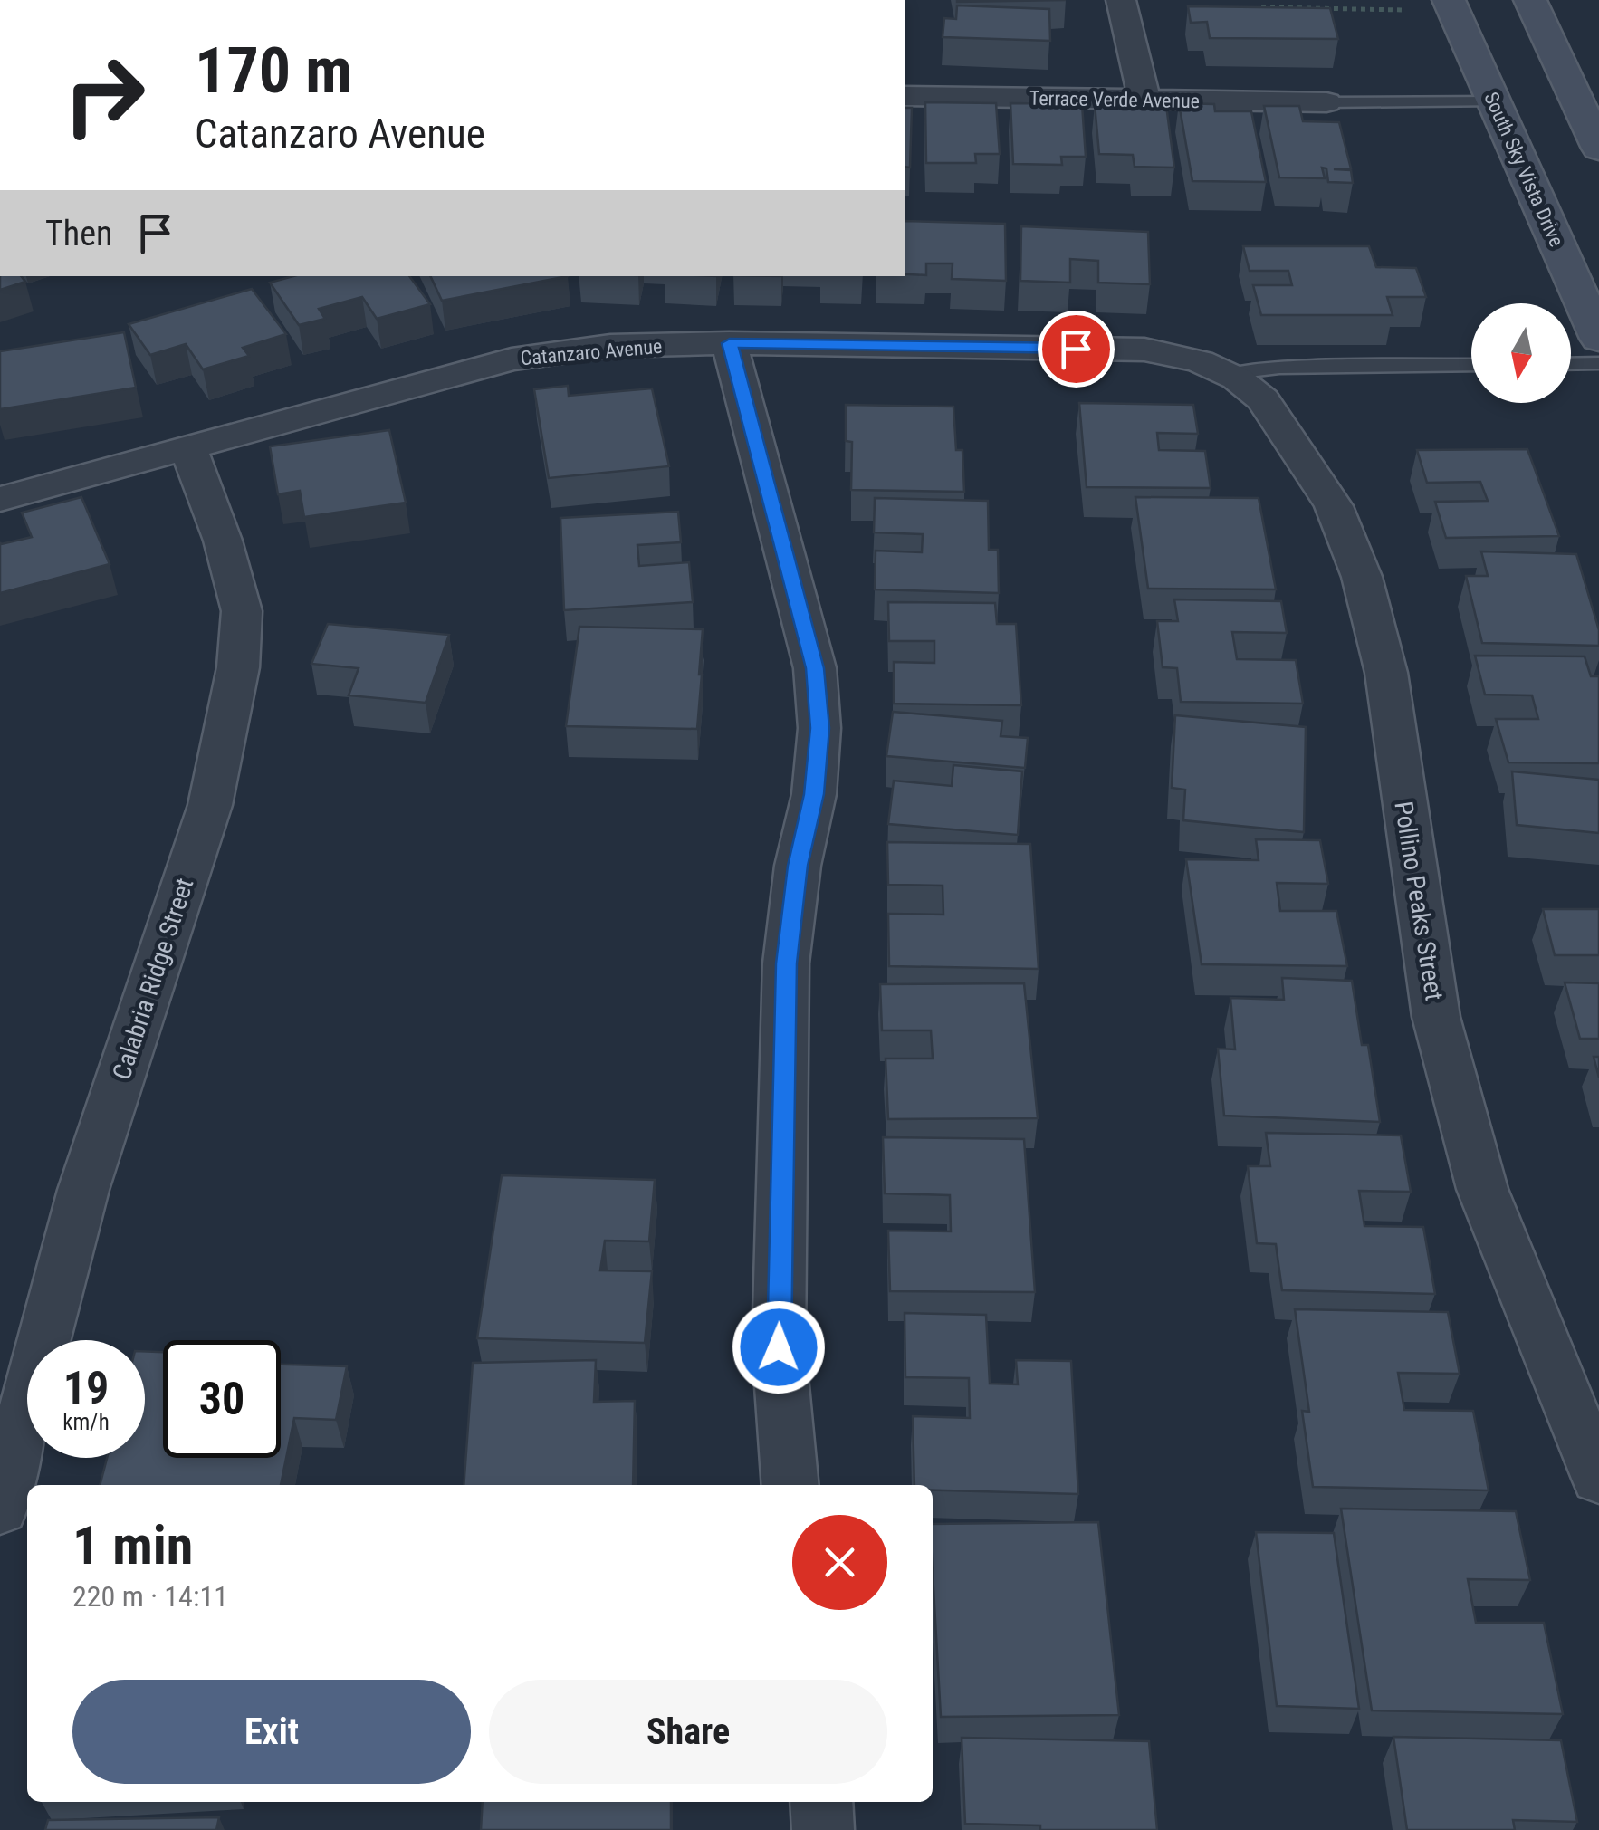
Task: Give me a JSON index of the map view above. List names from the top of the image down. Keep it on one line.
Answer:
{"streets":{"main road":["South Sky Vista Drive"],"street":["Terrace Verde Avenue","Catanzaro Avenue","Pollino Peaks Street","Calabria Ridge Street"]},"crossings":[["Catanzaro Avenue","Pollino Peaks Street"],["Catanzaro Avenue","Calabria Ridge Street"]],"north":"bottom","page":{"turn":["170 m","Catanzaro Avenue"],"then":"Then","speed":"19 km/h","limit":"30","heading":["1 min","220 m · 14:11"],"buttons":["Exit","Share"]}}
